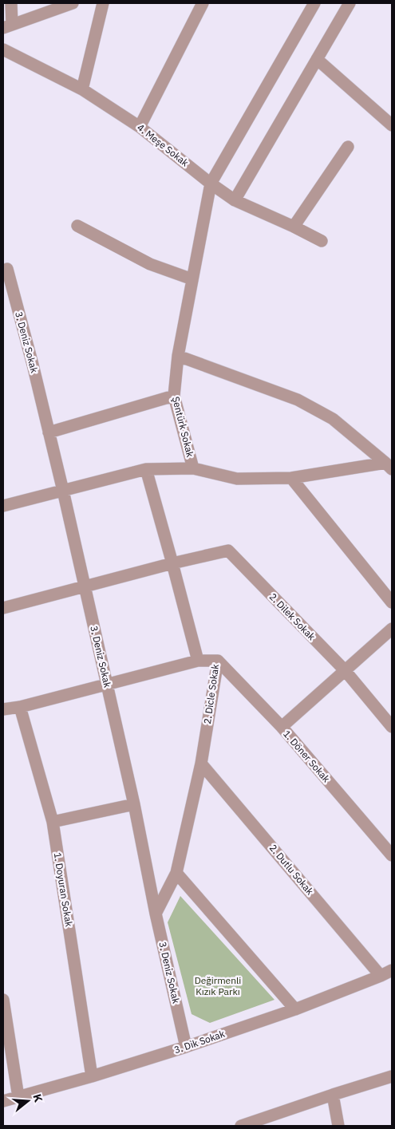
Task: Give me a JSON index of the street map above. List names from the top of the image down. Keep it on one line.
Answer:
{"streets":{"street":["4. Meşe Sokak","3. Deniz Sokak","Şentürk Sokak","2. Dilek Sokak","2. Dicle Sokak","1. Döner Sokak","2. Dutlu Sokak","1. Doyuran Sokak","3. Dik Sokak"]},"crossings":[["4. Meşe Sokak","Şentürk Sokak"],["3. Deniz Sokak","2. Dicle Sokak"],["3. Deniz Sokak","3. Dik Sokak"],["2. Dilek Sokak","2. Dicle Sokak"],["2. Dicle Sokak","1. Döner Sokak"],["2. Dicle Sokak","2. Dutlu Sokak"],["2. Dutlu Sokak","3. Dik Sokak"],["1. Doyuran Sokak","3. Dik Sokak"]],"parks":["Değirmenli Kızık Parkı"],"north":"right"}
